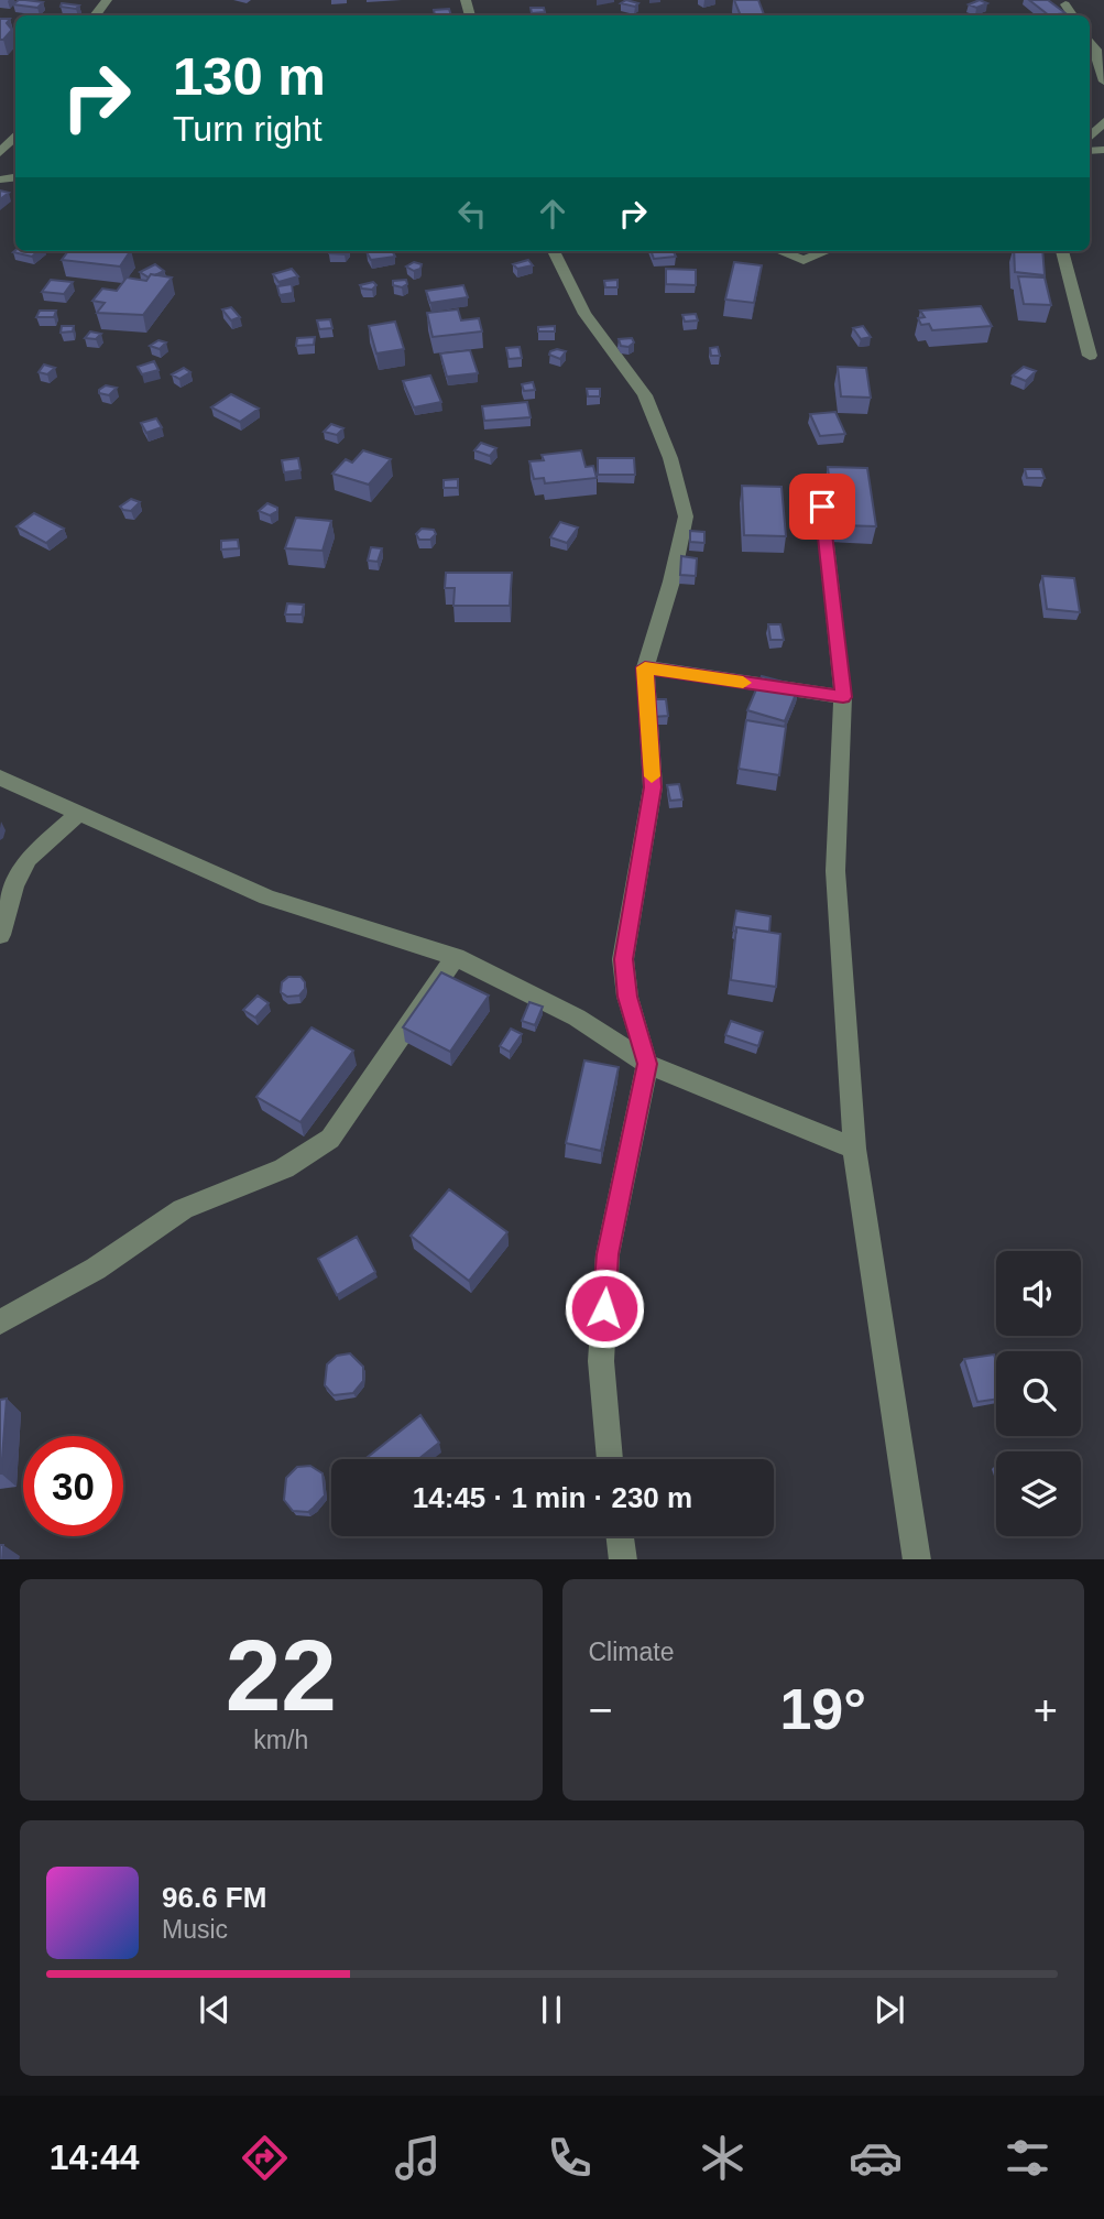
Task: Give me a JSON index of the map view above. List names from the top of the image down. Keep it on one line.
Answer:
{"page":{"turn":["130 m","Turn right"],"limit":"30","trip":"14:45 · 1 min · 230 m","tile":[["22","km/h"],"Climate"],"heat":["−","19°","+"],"song":["96.6 FM","Music"],"tabs":"14:44"}}
